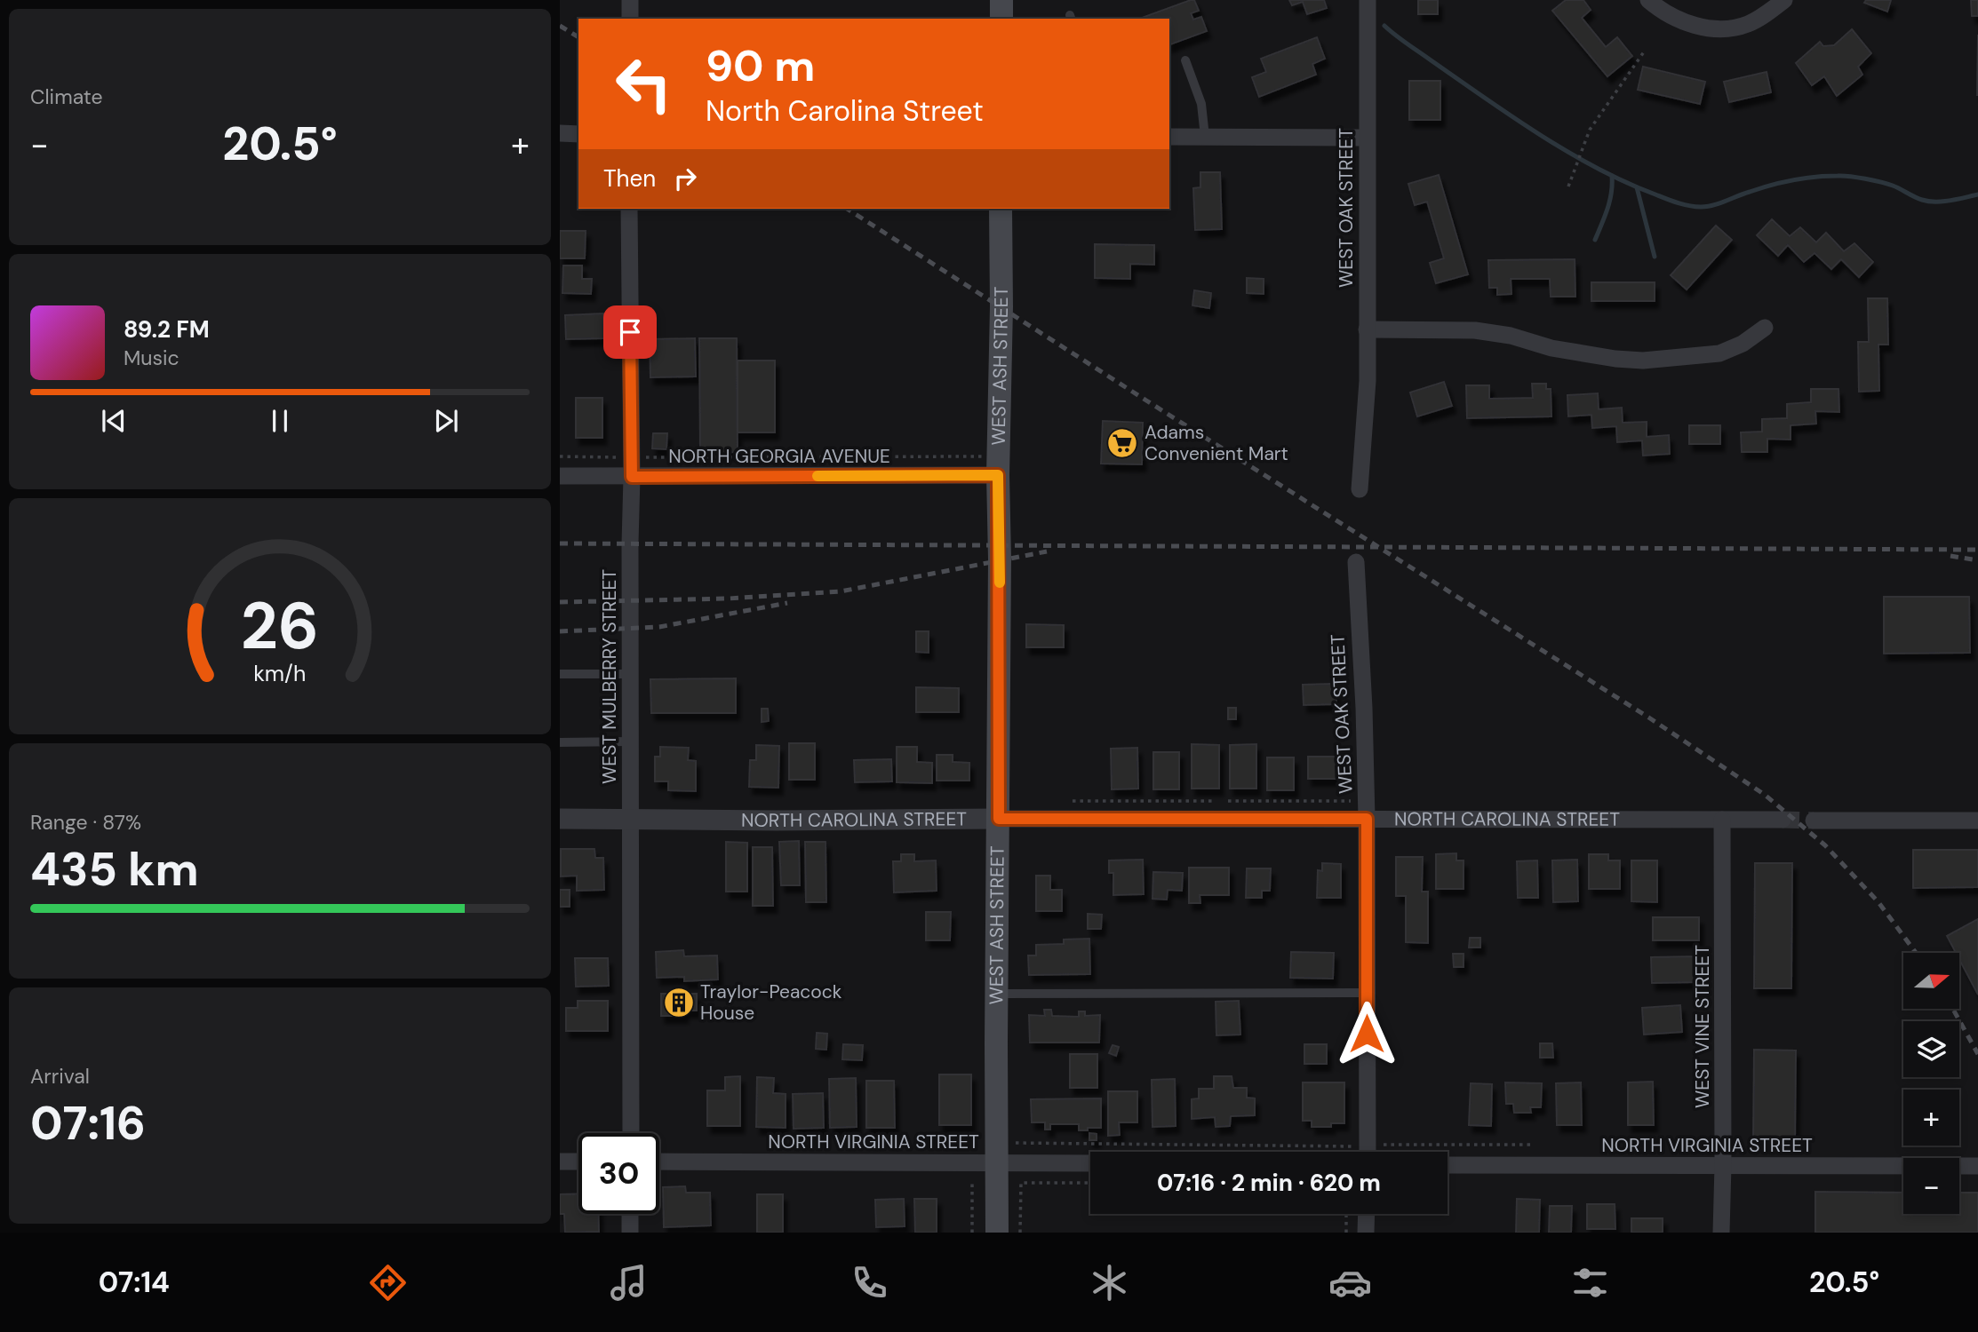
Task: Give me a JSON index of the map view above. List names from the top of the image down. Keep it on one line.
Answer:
{"streets":{"main road":["WEST ASH STREET"],"street":["WEST OAK STREET","NORTH GEORGIA AVENUE","WEST MULBERRY STREET","NORTH CAROLINA STREET","WEST VINE STREET","NORTH VIRGINIA STREET"]},"crossings":[["WEST OAK STREET","NORTH CAROLINA STREET"],["WEST ASH STREET","NORTH GEORGIA AVENUE"],["WEST ASH STREET","NORTH CAROLINA STREET"],["WEST ASH STREET","NORTH VIRGINIA STREET"],["NORTH GEORGIA AVENUE","WEST MULBERRY STREET"],["WEST MULBERRY STREET","NORTH CAROLINA STREET"],["NORTH CAROLINA STREET","WEST VINE STREET"],["WEST VINE STREET","NORTH VIRGINIA STREET"]],"places":{"supermarket":["Adams Convenient Mart"],"building":["Traylor-Peacock House"]},"north":"right","page":{"tile":["Climate",["Range · 87%","435 km"],["Arrival","07:16"]],"turn":["90 m","North Carolina Street"],"heat":["−","20.5°","+"],"then":"Then","song":["89.2 FM","Music"],"map_buttons":["+","−"],"limit":"30","trip":"07:16 · 2 min · 620 m","tabs":["07:14","20.5°"],"gauge":["26","km/h"]}}
